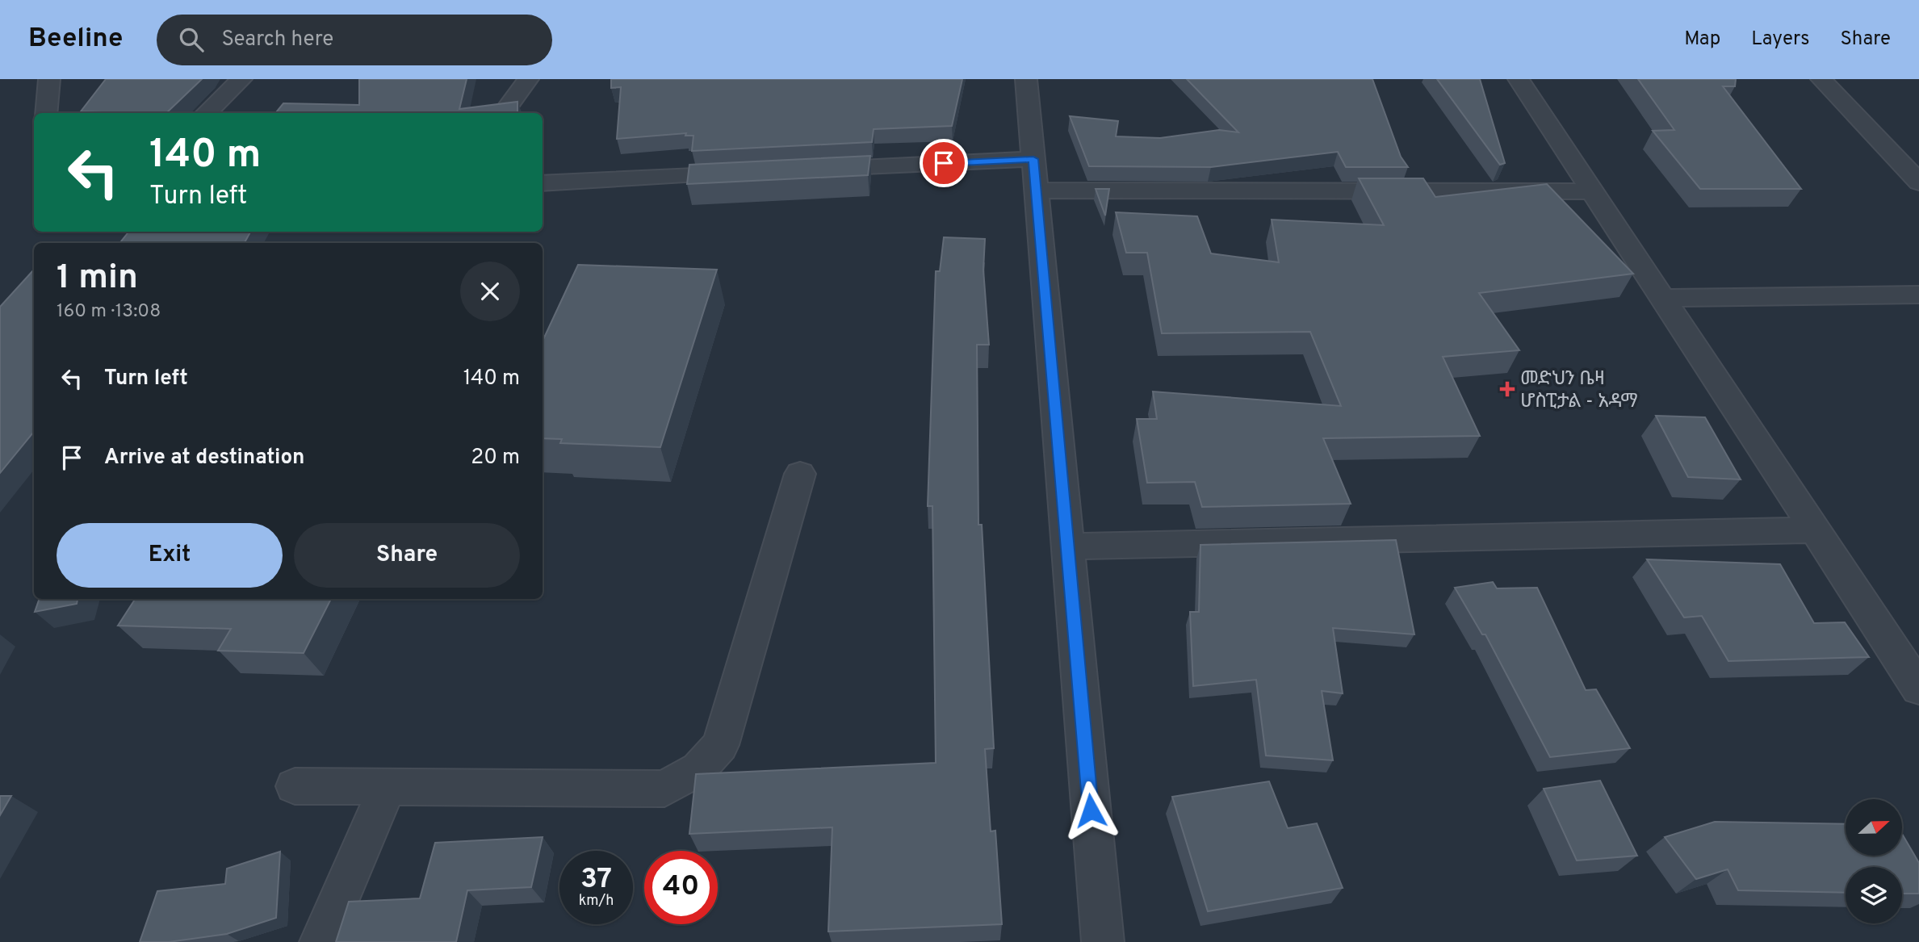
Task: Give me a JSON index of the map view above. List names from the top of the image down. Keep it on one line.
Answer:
{"places":{"health":["መድህን ቤዛ ሆስፒታል - አዳማ"]},"north":"right","page":{"header":"Beeline","search":"Search here","nav":["Map","Layers","Share"],"turn":["140 m","Turn left"],"heading":["1 min","160 m · 13:08"],"list":[{"name":"Turn left","value":"140 m"},{"name":"Arrive at destination","value":"20 m"}],"buttons":["Exit","Share"],"speed":"37 km/h","limit":"40"}}
